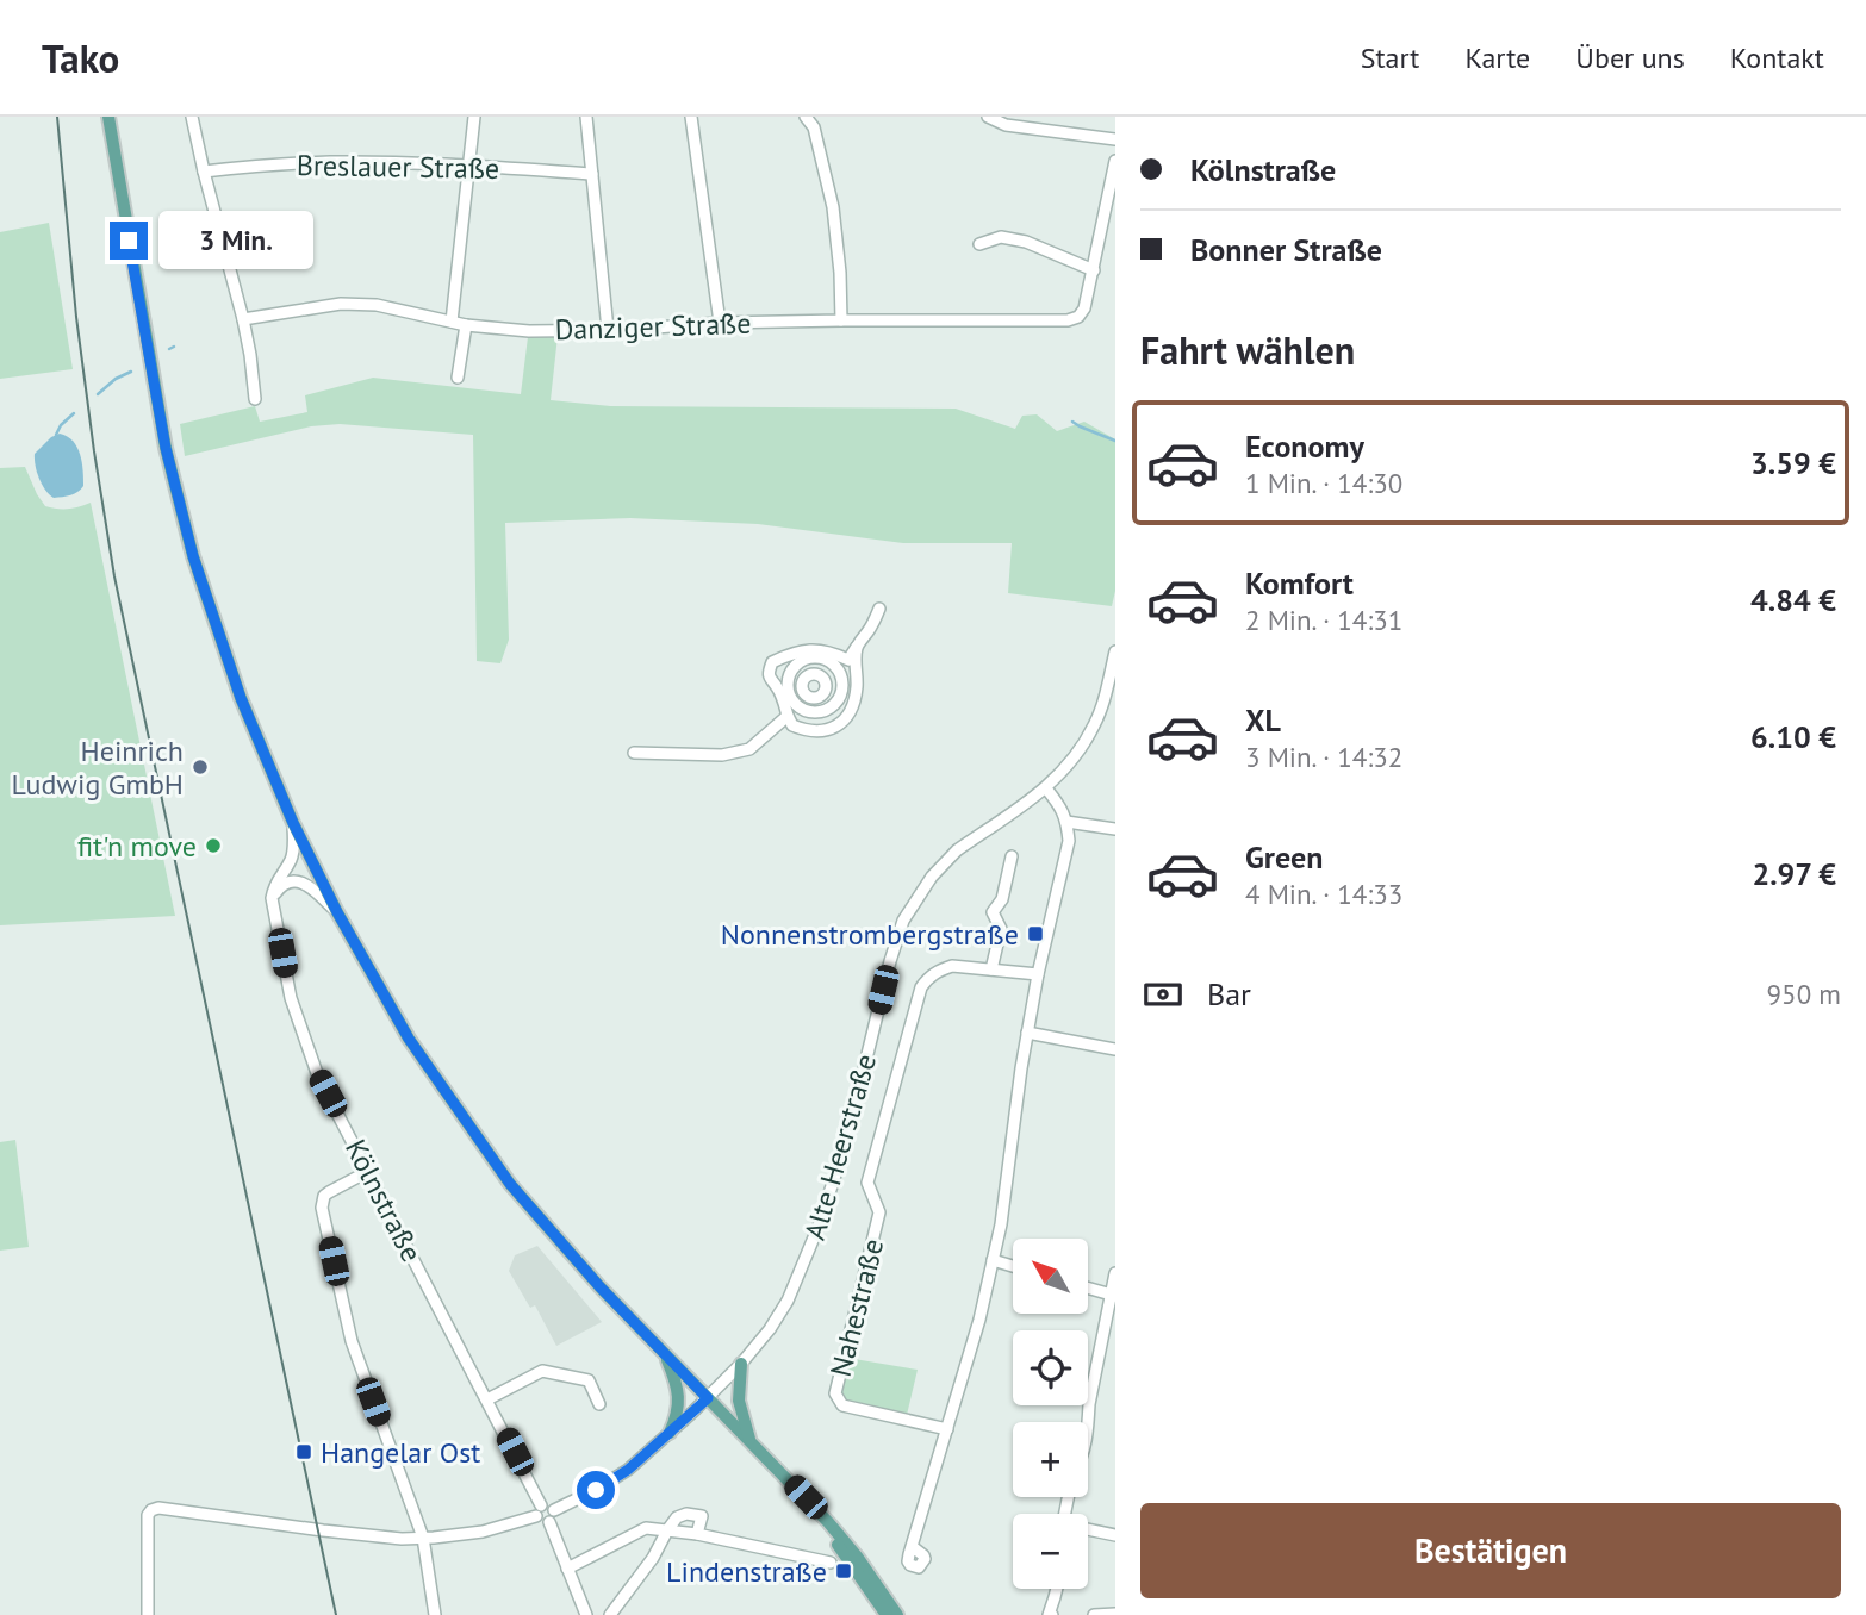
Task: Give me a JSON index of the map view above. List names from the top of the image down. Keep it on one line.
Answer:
{"streets":{"street":["Breslauer Straße","Danziger Straße","Alte Heerstraße","Kölnstraße","Nahestraße"]},"places":{"other":["Heinrich Ludwig GmbH","fit'n move"],"transit":["Nonnenstrombergstraße","Hangelar Ost","Lindenstraße"]},"north":"top left","page":{"header":"Tako","nav":["Start","Karte","Über uns","Kontakt"],"banner":["Kölnstraße","Bonner Straße"],"bubble":"3 Min.","heading":"Fahrt wählen","list":[{"name":"Economy","note":"1 Min. · 14:30","value":"3.59 €"},{"name":"Komfort","note":"2 Min. · 14:31","value":"4.84 €"},{"name":"XL","note":"3 Min. · 14:32","value":"6.10 €"},{"name":"Green","note":"4 Min. · 14:33","value":"2.97 €"}],"pay":["Bar","950 m"],"map_buttons":["+","−"],"buttons":"Bestätigen"}}
